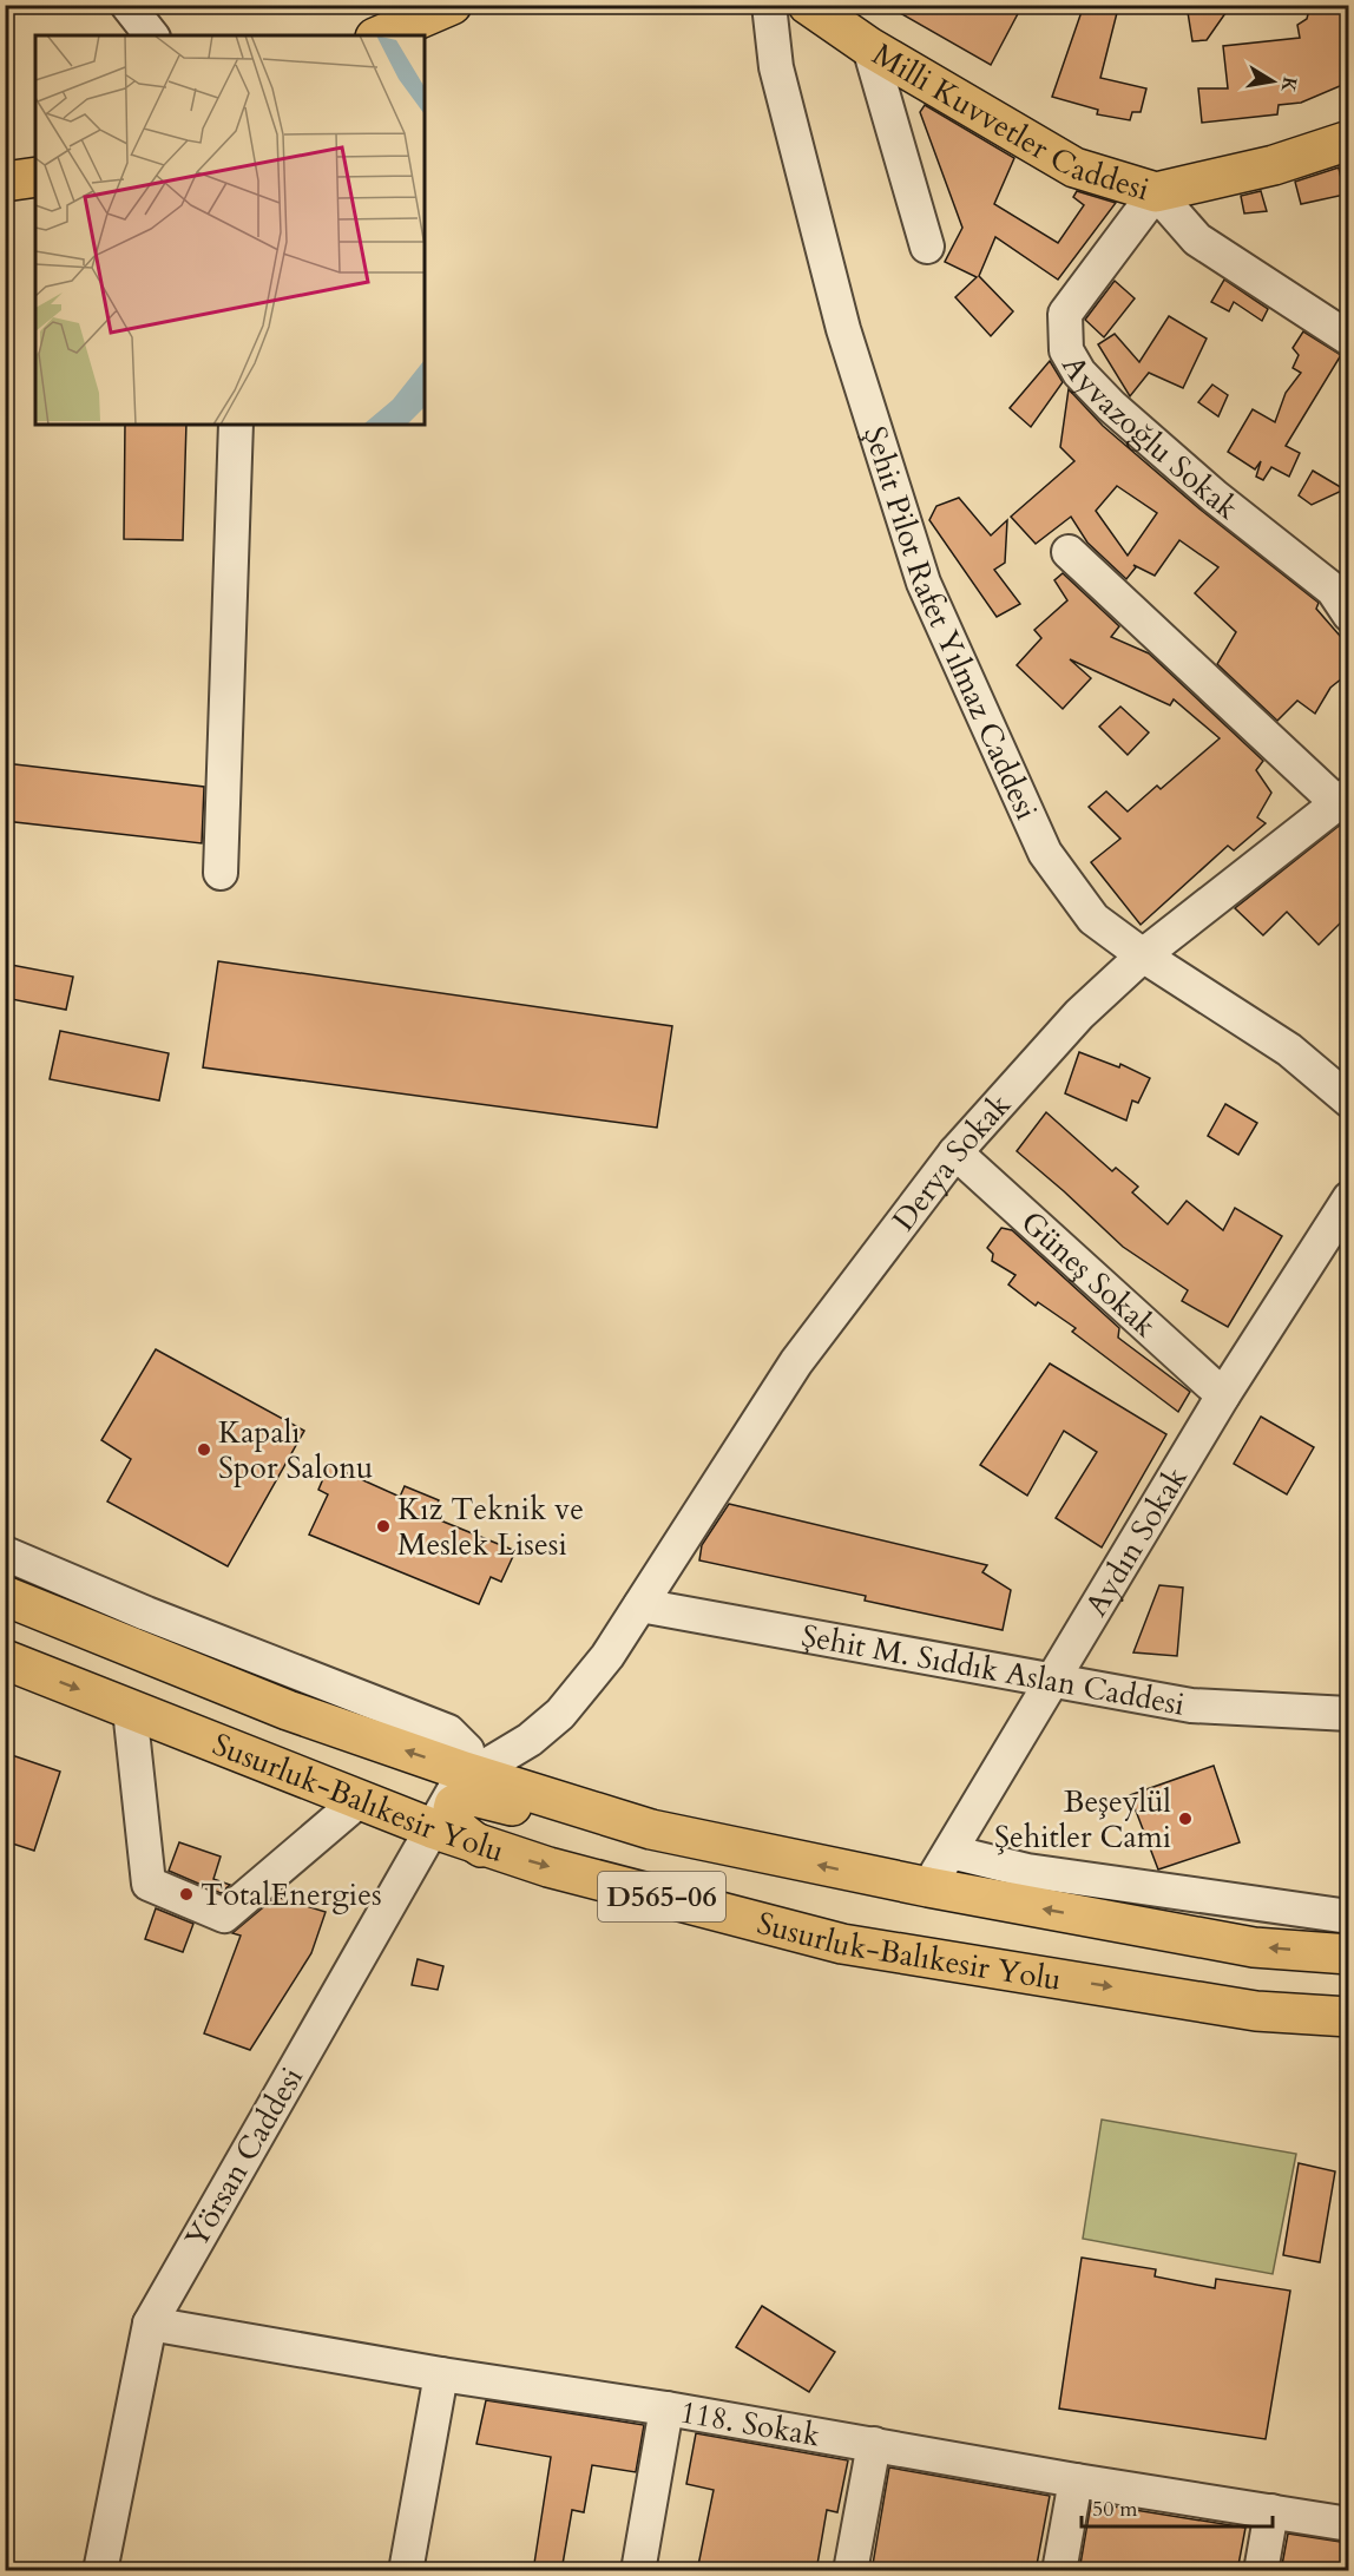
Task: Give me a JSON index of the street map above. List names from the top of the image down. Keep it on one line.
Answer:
{"streets":{"main road":["Milli Kuvvetler Caddesi","Susurluk-Balıkesir Yolu","D565-06"],"street":["Ayvazoğlu Sokak","Şehit Pilot Rafet Yılmaz Caddesi","Derya Sokak","Güneş Sokak","Aydın Sokak","Şehit M. Sıddık Aslan Caddesi","Yörsan Caddesi","118. Sokak"]},"crossings":[["Milli Kuvvetler Caddesi","Ayvazoğlu Sokak"],["Şehit Pilot Rafet Yılmaz Caddesi","Derya Sokak"],["Derya Sokak","Güneş Sokak"],["Derya Sokak","Şehit M. Sıddık Aslan Caddesi"],["Derya Sokak","Susurluk-Balıkesir Yolu"],["Derya Sokak","Yörsan Caddesi"],["Güneş Sokak","Aydın Sokak"],["Aydın Sokak","Şehit M. Sıddık Aslan Caddesi"],["Aydın Sokak","Susurluk-Balıkesir Yolu"],["Susurluk-Balıkesir Yolu","Yörsan Caddesi"],["Yörsan Caddesi","118. Sokak"]],"places":["Kapalı Spor Salonu","Kız Teknik ve Meslek Lisesi","Beşeylül Şehitler Cami","TotalEnergies"],"scale_bar":"50 m","north":"right"}
